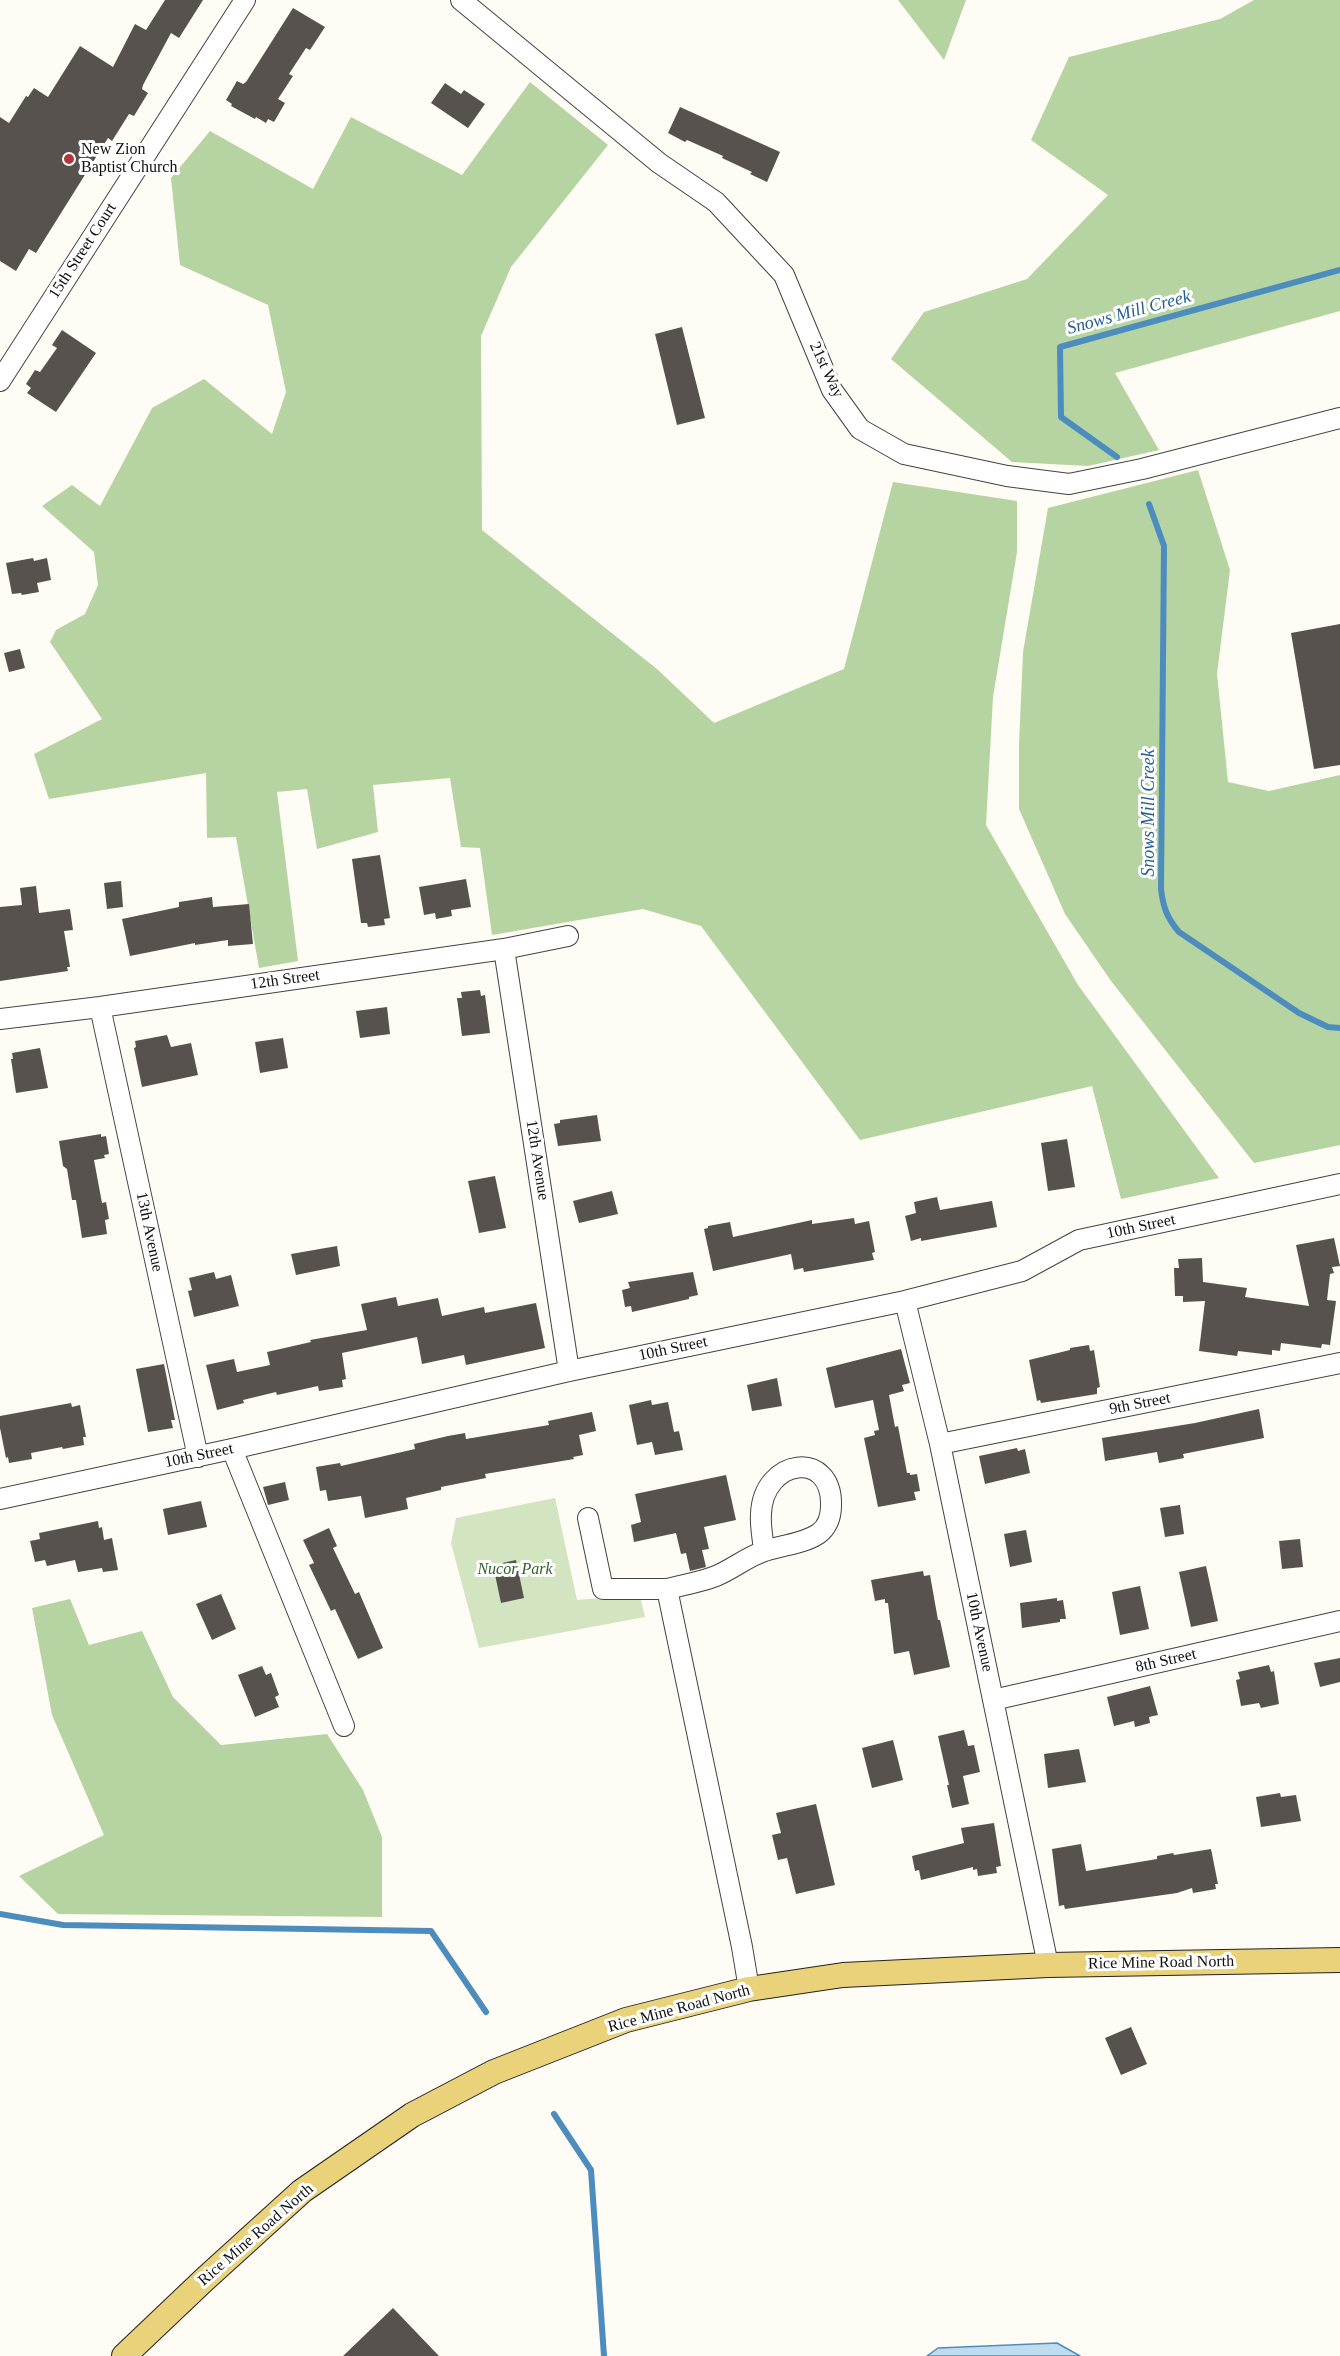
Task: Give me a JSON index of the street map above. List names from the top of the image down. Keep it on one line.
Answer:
{"streets":{"main road":["Rice Mine Road North"],"street":["15th Street Court","21st Way","12th Street","12th Avenue","10th Street","13th Avenue","9th Street","10th Avenue","8th Street"]},"crossings":[["12th Street","12th Avenue"],["12th Street","13th Avenue"],["12th Avenue","10th Street"],["10th Street","13th Avenue"],["10th Street","10th Avenue"],["9th Street","10th Avenue"],["10th Avenue","8th Street"],["10th Avenue","Rice Mine Road North"]],"water":["Snows Mill Creek"],"parks":["Nucor Park"],"places":["New Zion Baptist Church"]}
